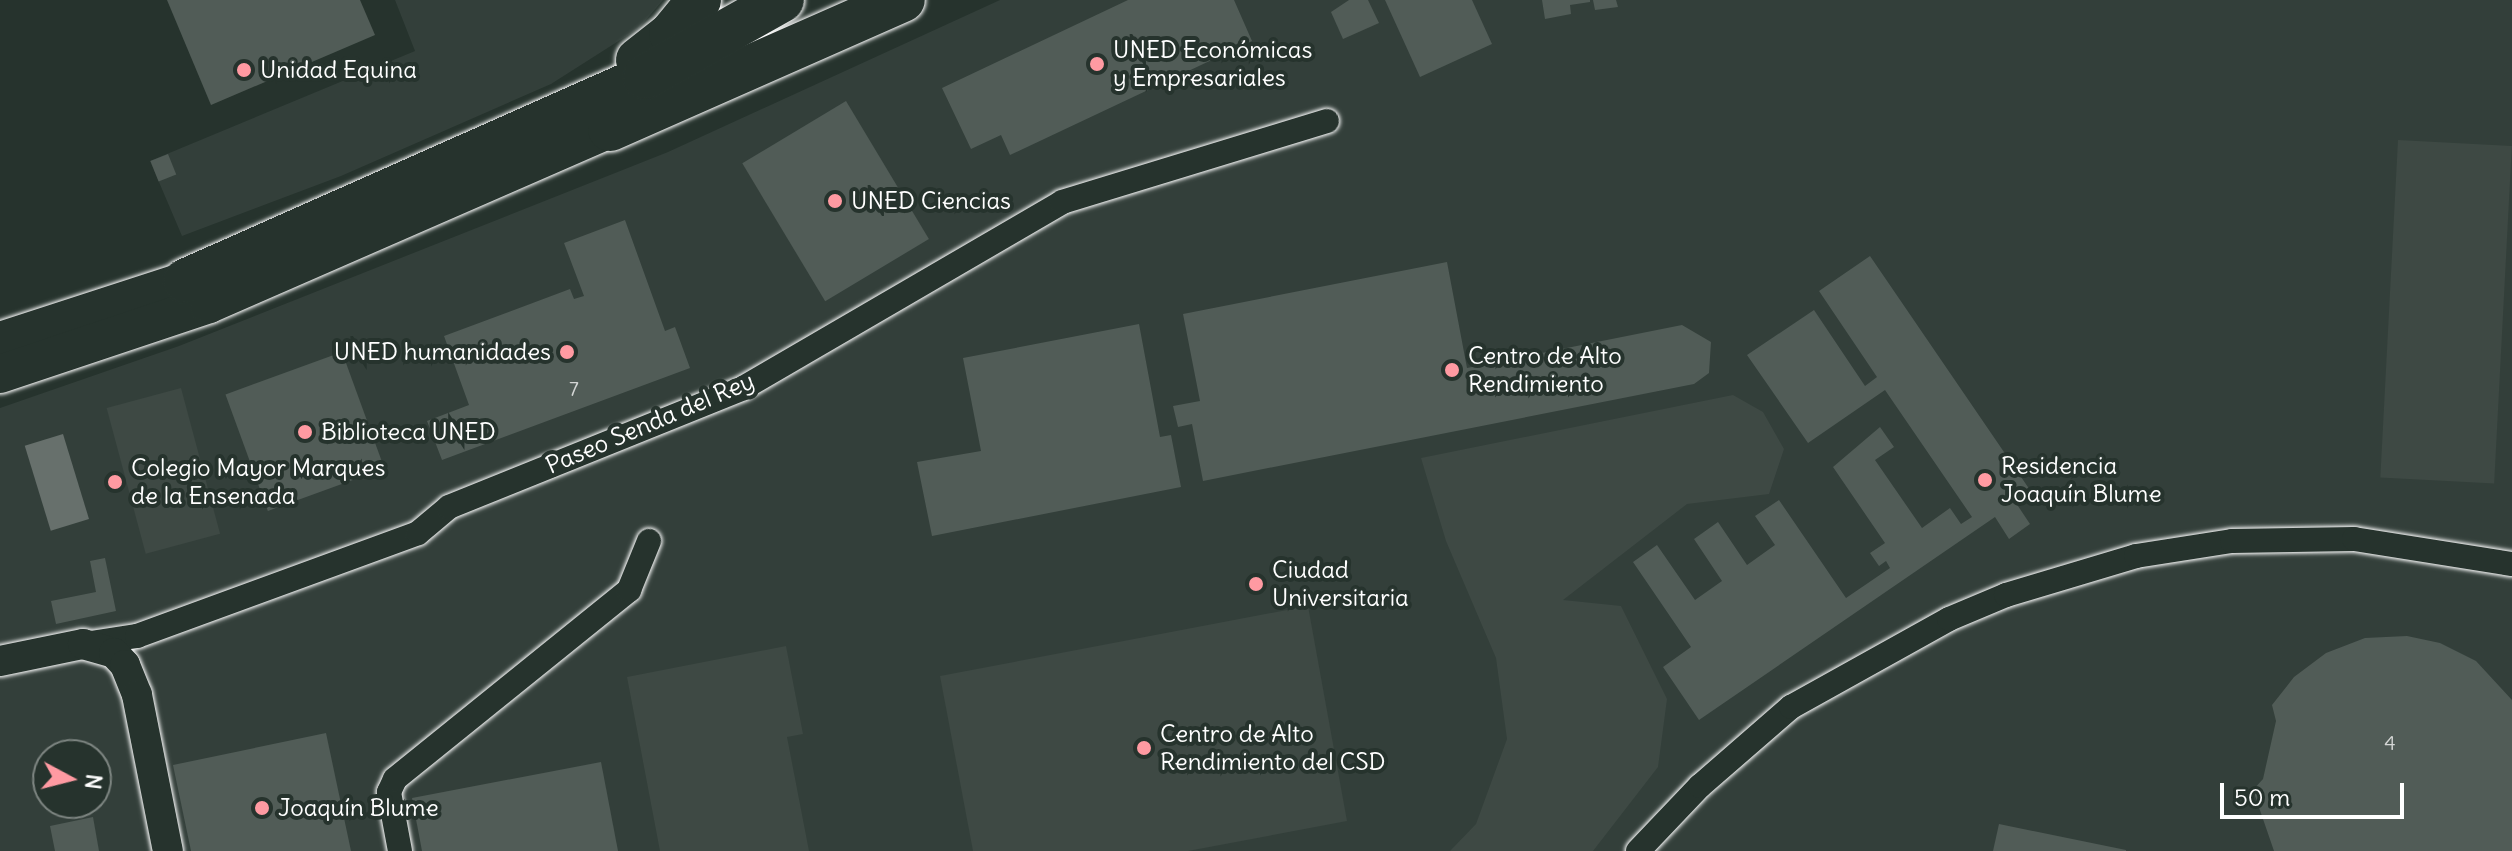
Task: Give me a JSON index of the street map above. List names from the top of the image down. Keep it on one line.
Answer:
{"streets":{"street":["Paseo Senda del Rey"]},"places":["UNED Económicas y Empresariales","Unidad Equina","UNED Ciencias","UNED humanidades","Centro de Alto Rendimiento","Biblioteca UNED","Residencia Joaquín Blume","Colegio Mayor Marques de la Ensenada","Ciudad Universitaria","Centro de Alto Rendimiento del CSD","Joaquín Blume"],"house_numbers":["7","4"],"scale_bar":"50 m","north":"right"}
